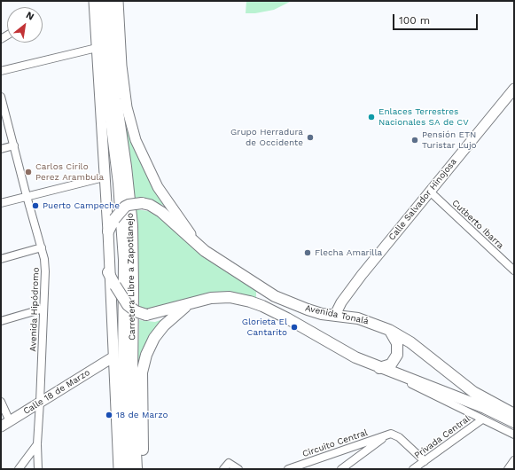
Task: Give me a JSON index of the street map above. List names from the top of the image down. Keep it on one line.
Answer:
{"streets":{"main road":["Calle Salvador Hinojosa","Carretera Libre a Zapotlanejo","Avenida Tonalá","Calle 18 de Marzo"],"street":["Cutberto Ibarra","Avenida Hipódromo","Privada Central","Circuito Central"]},"crossings":[["Calle Salvador Hinojosa","Cutberto Ibarra"],["Calle Salvador Hinojosa","Avenida Tonalá"],["Avenida Hipódromo","Calle 18 de Marzo"]],"places":["Enlaces Terrestres Nacionales SA de CV","Grupo Herradura de Occidente","Pensión ETN Turistar Lujo","Carlos Cirilo Perez Arambula","Puerto Campeche","Flecha Amarilla","Glorieta El Cantarito","18 de Marzo"],"scale_bar":"100 m","north":"top right"}
